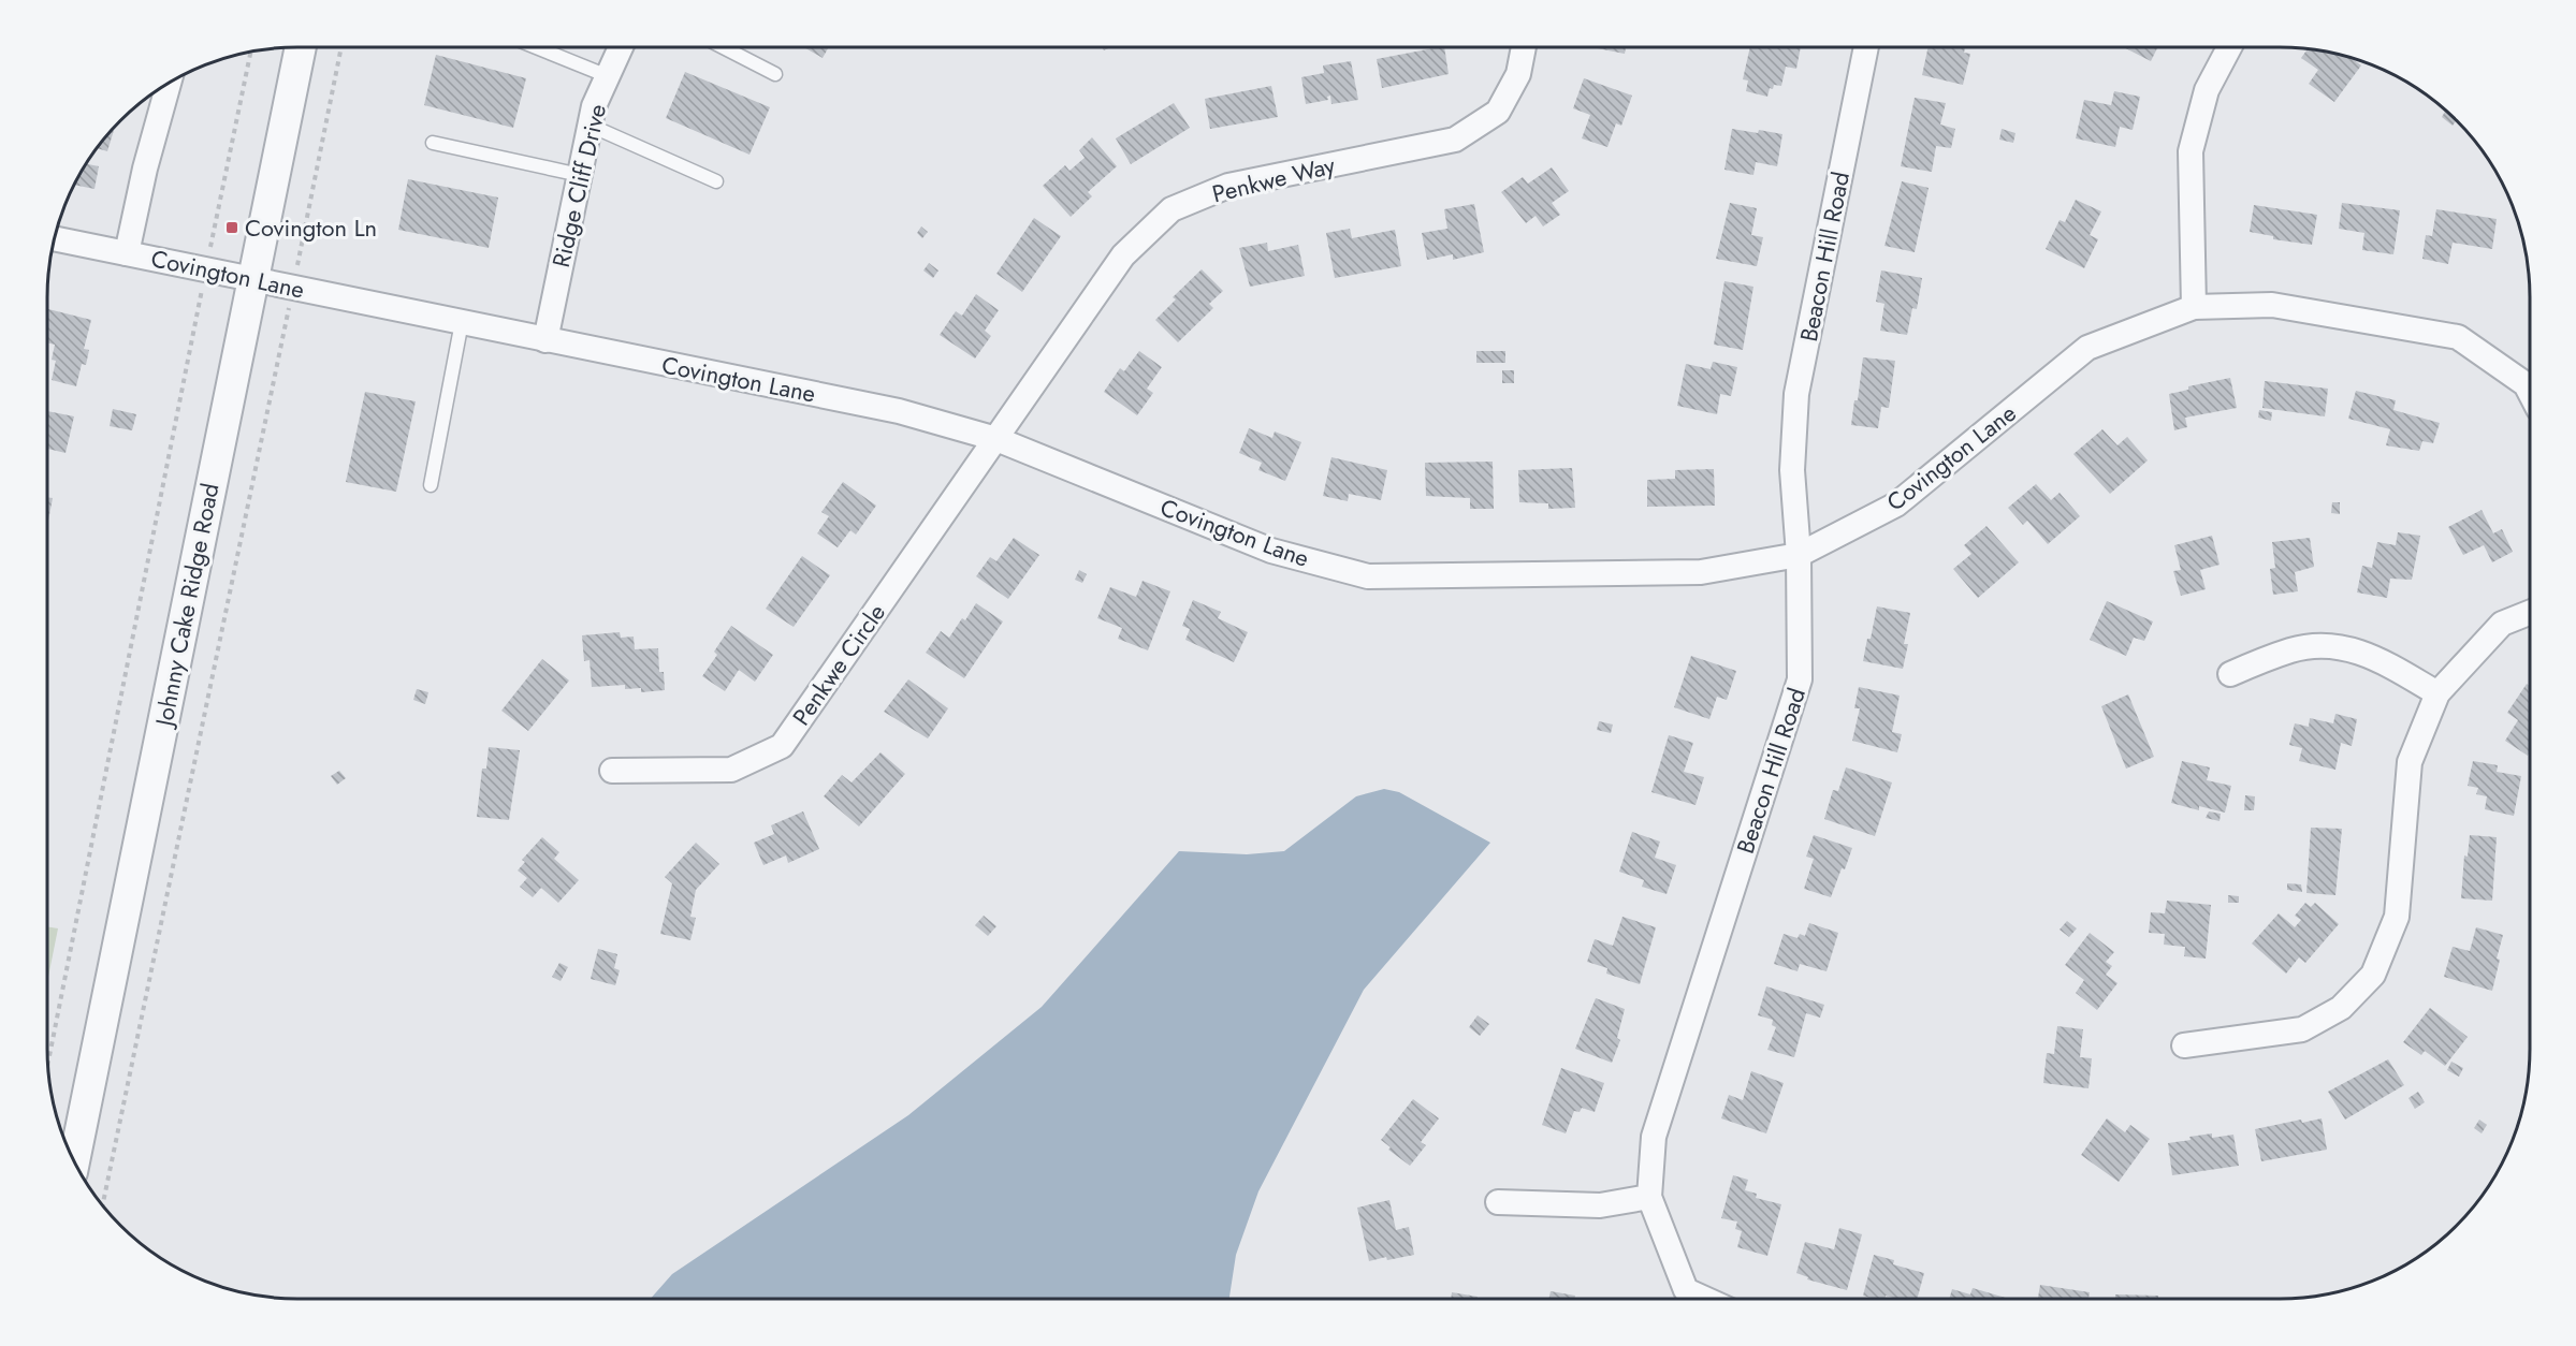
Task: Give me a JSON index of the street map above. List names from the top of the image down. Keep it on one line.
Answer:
{"streets":{"street":["Penkwe Way","Ridge Cliff Drive","Beacon Hill Road","Covington Lane","Johnny Cake Ridge Road","Penkwe Circle"]},"crossings":[["Penkwe Way","Covington Lane"],["Penkwe Way","Penkwe Circle"],["Ridge Cliff Drive","Covington Lane"],["Beacon Hill Road","Covington Lane"],["Covington Lane","Johnny Cake Ridge Road"],["Covington Lane","Penkwe Circle"]],"places":{"transit":["Covington Ln"]}}
